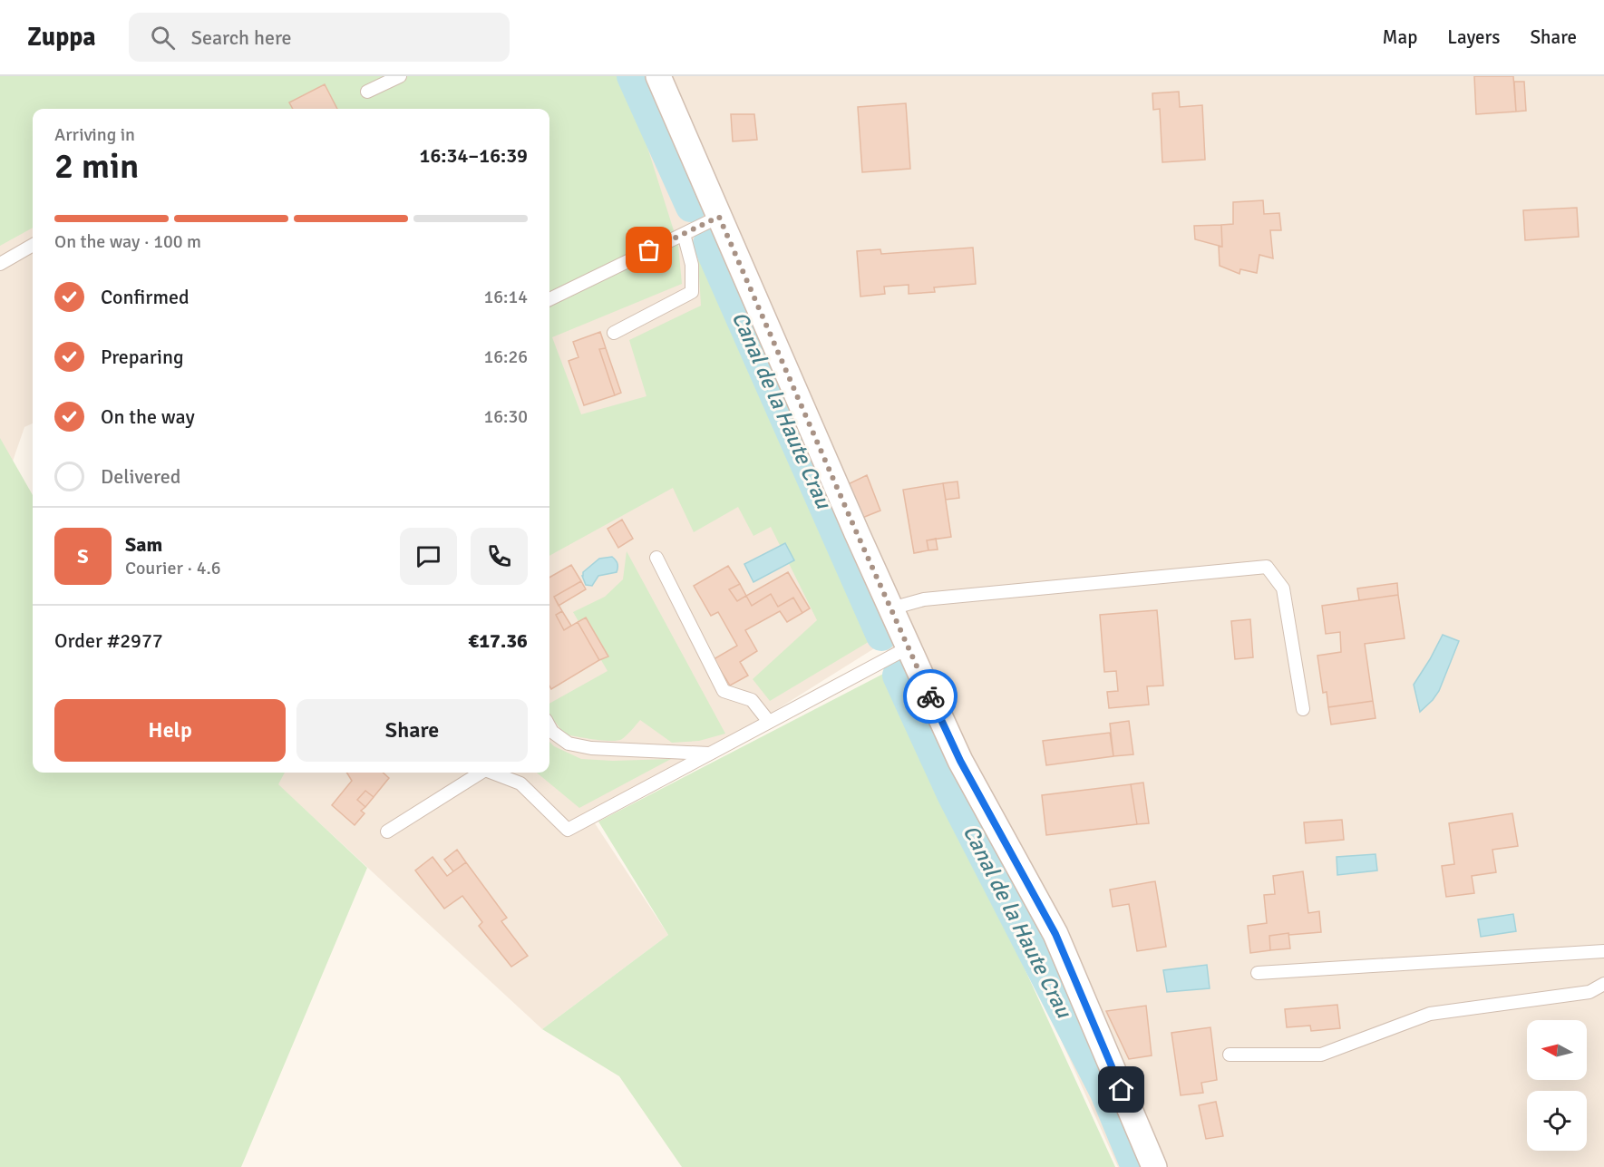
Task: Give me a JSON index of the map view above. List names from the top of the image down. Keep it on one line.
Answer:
{"water":["Canal de la Haute Crau"],"north":"left","page":{"header":"Zuppa","search":"Search here","nav":["Map","Layers","Share"],"heading":["2 min","Arriving in","16:34–16:39"],"panel":["Sam","Courier · 4.6","Order #2977","€17.36"],"bar":"On the way · 100 m","list":[["Confirmed","16:14"],["Preparing","16:26"],["On the way","16:30"],"Delivered"],"round":"S","buttons":["Help","Share"]}}
